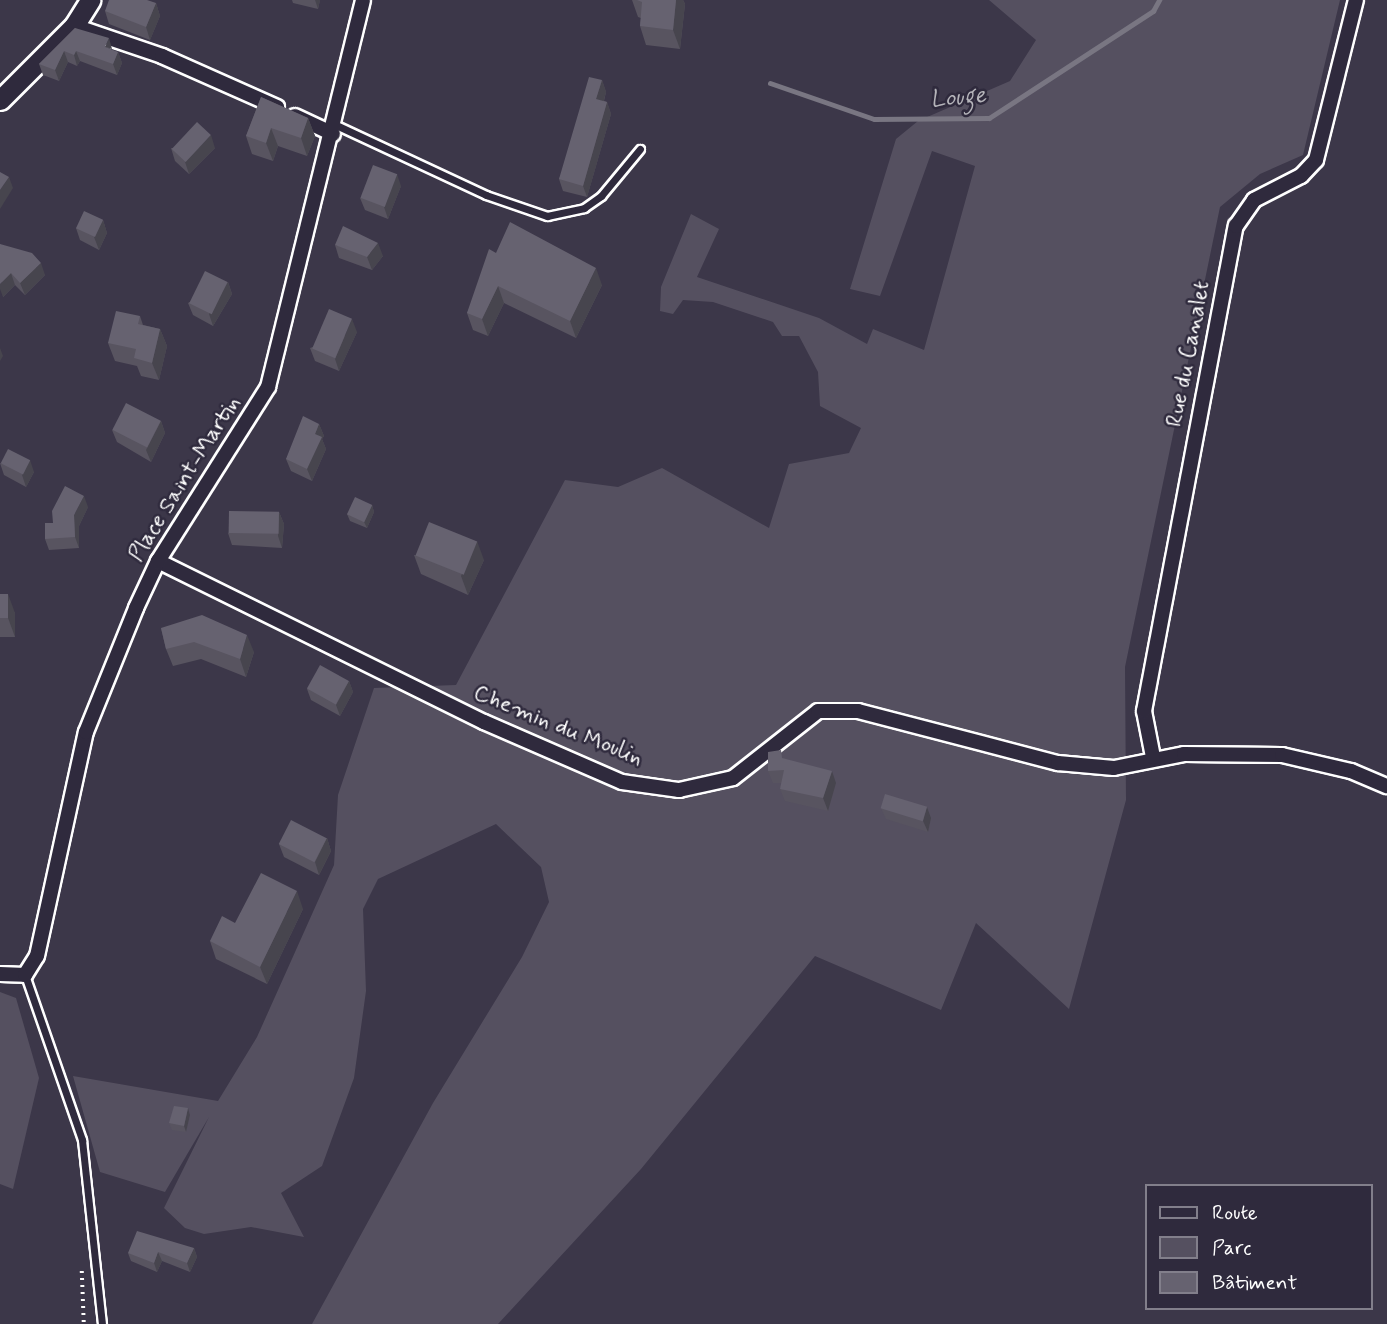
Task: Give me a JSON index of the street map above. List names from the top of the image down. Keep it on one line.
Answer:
{"streets":{"street":["Rue du Canalet","Place Saint-Martin","Chemin du Moulin"]},"crossings":[["Rue du Canalet","Chemin du Moulin"],["Place Saint-Martin","Chemin du Moulin"]],"water":["Louge"],"legend":["Route","Parc","Bâtiment"]}
